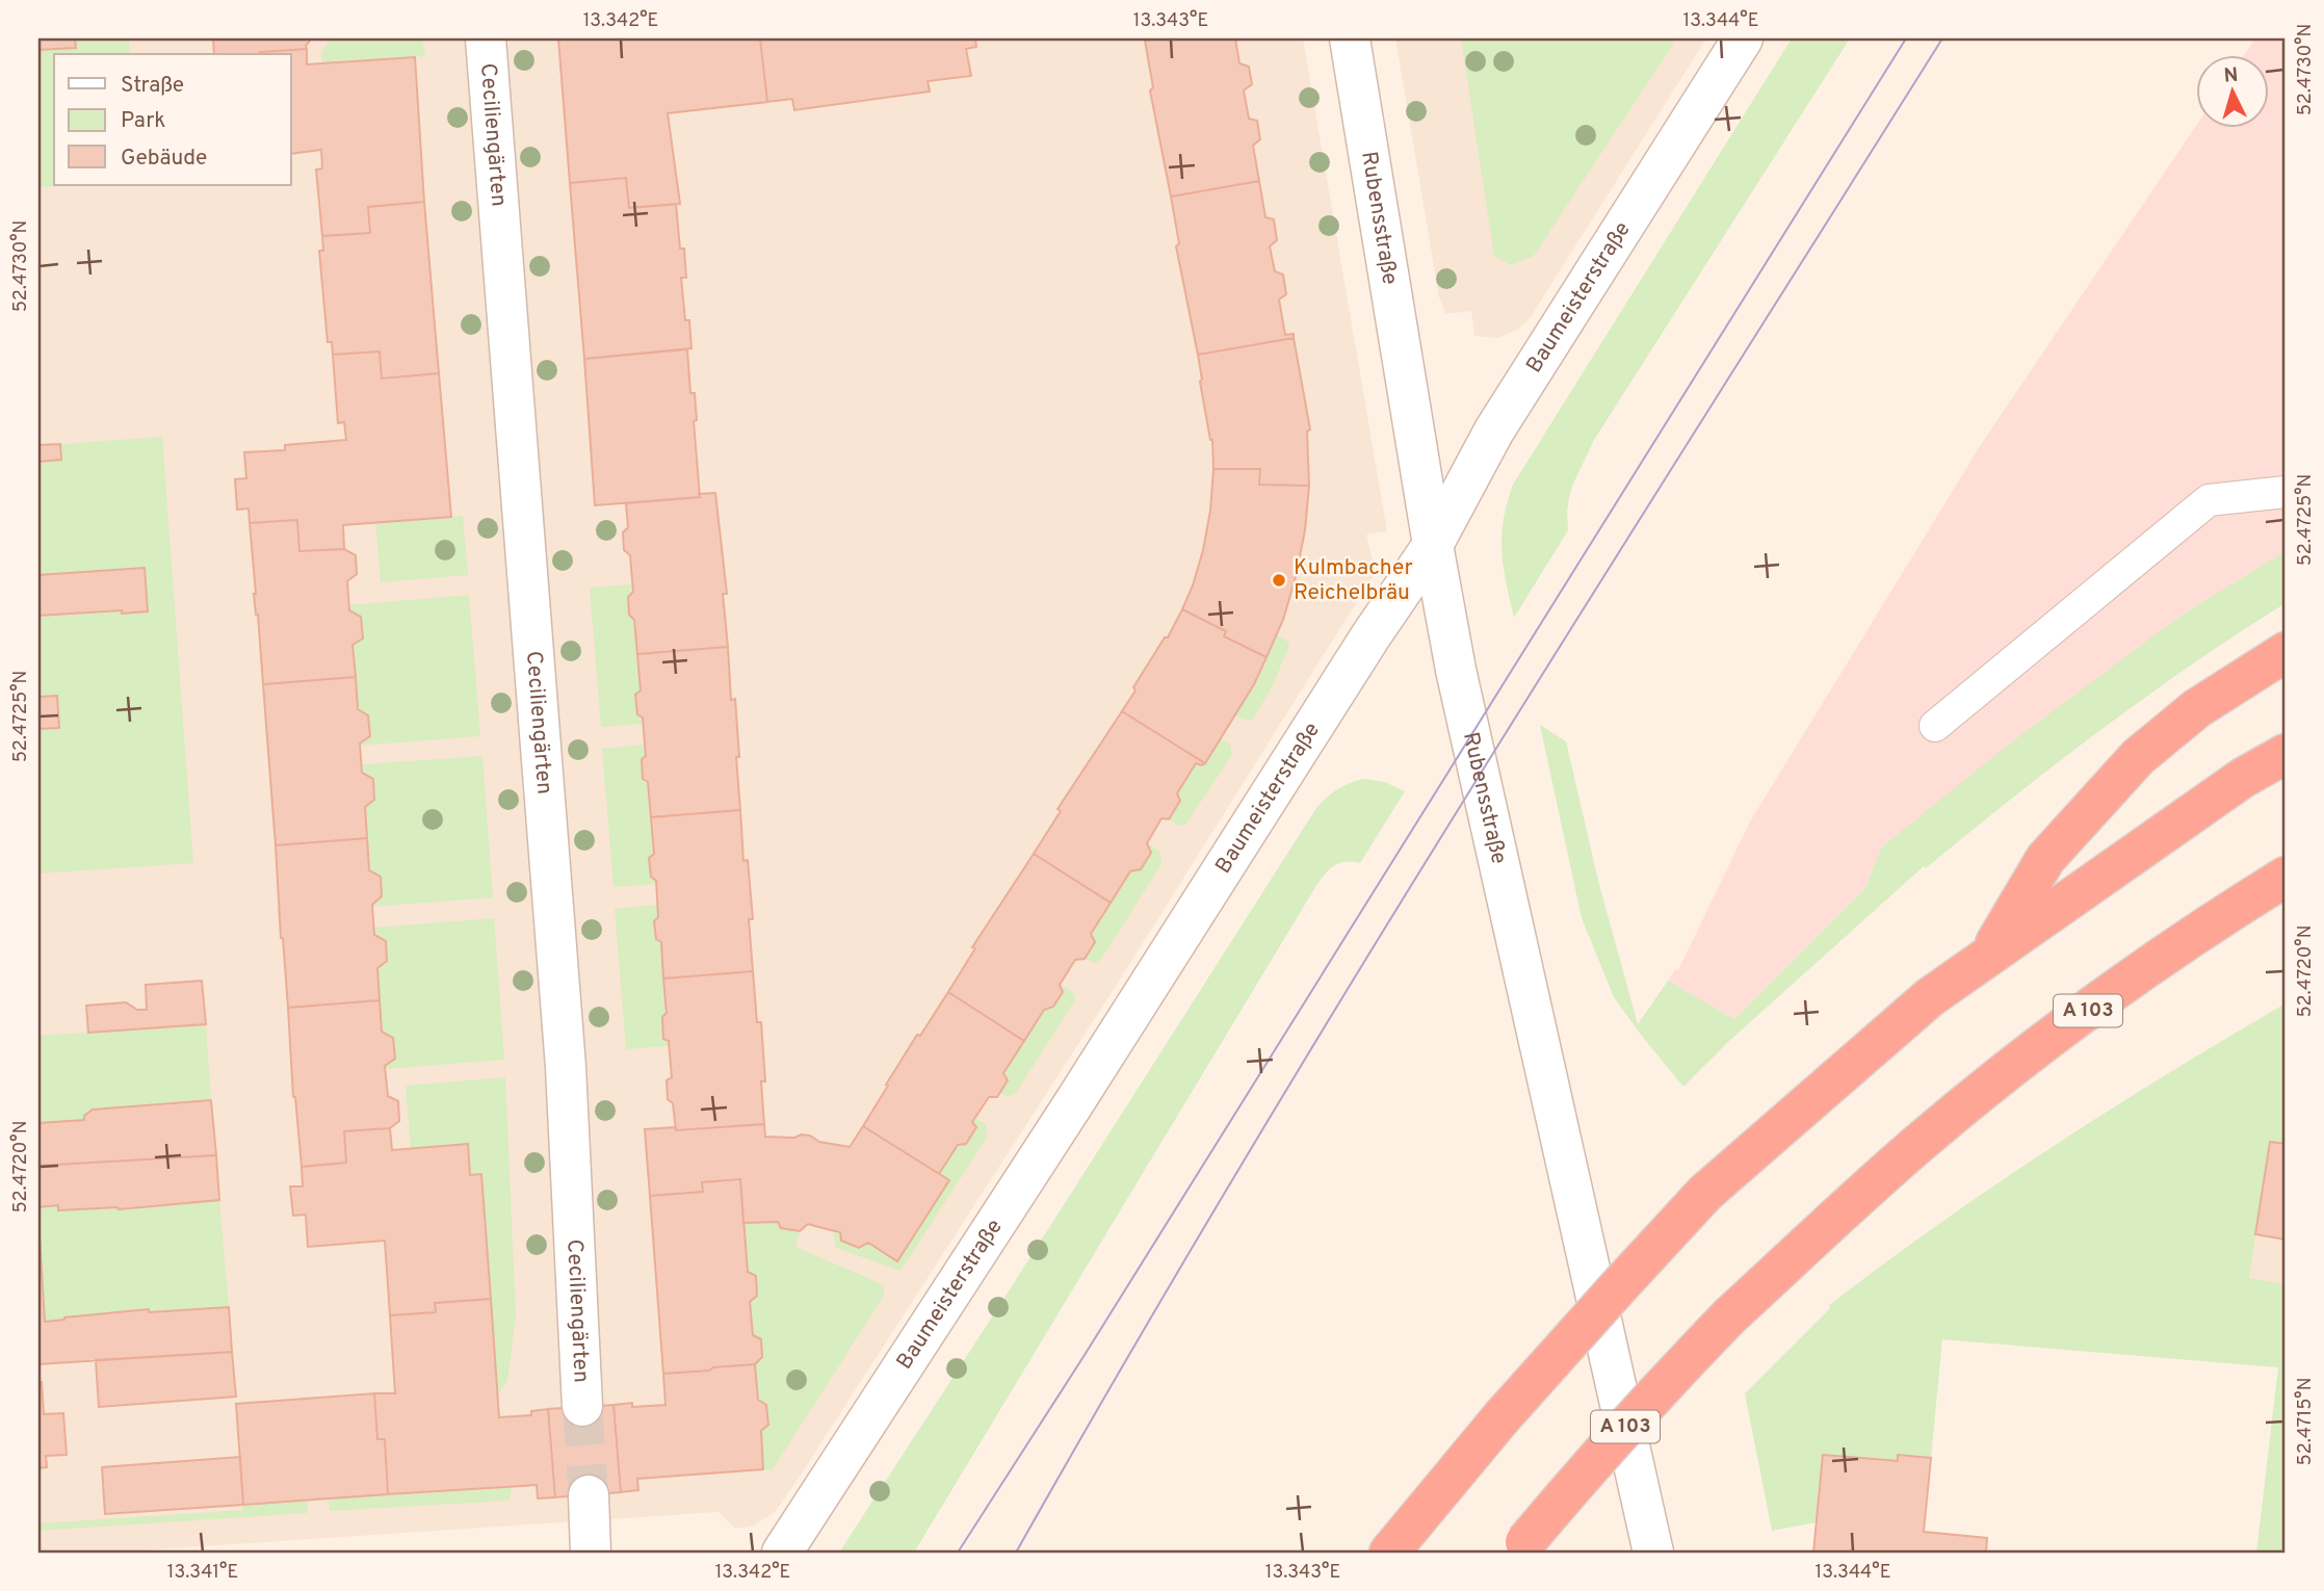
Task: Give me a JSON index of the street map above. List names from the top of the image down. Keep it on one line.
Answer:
{"streets":{"highway":["A 103"],"street":["Ceciliengärten","Rubensstraße","Baumeisterstraße"]},"crossings":[["Rubensstraße","Baumeisterstraße"]],"places":["Kulmbacher Reichelbräu"],"legend":["Straße","Park","Gebäude"],"north":"top","coordinates":["13.342°E","13.343°E","13.344°E","52.4730°N","52.4725°N","52.4720°N","52.4715°N","13.341°E"]}
